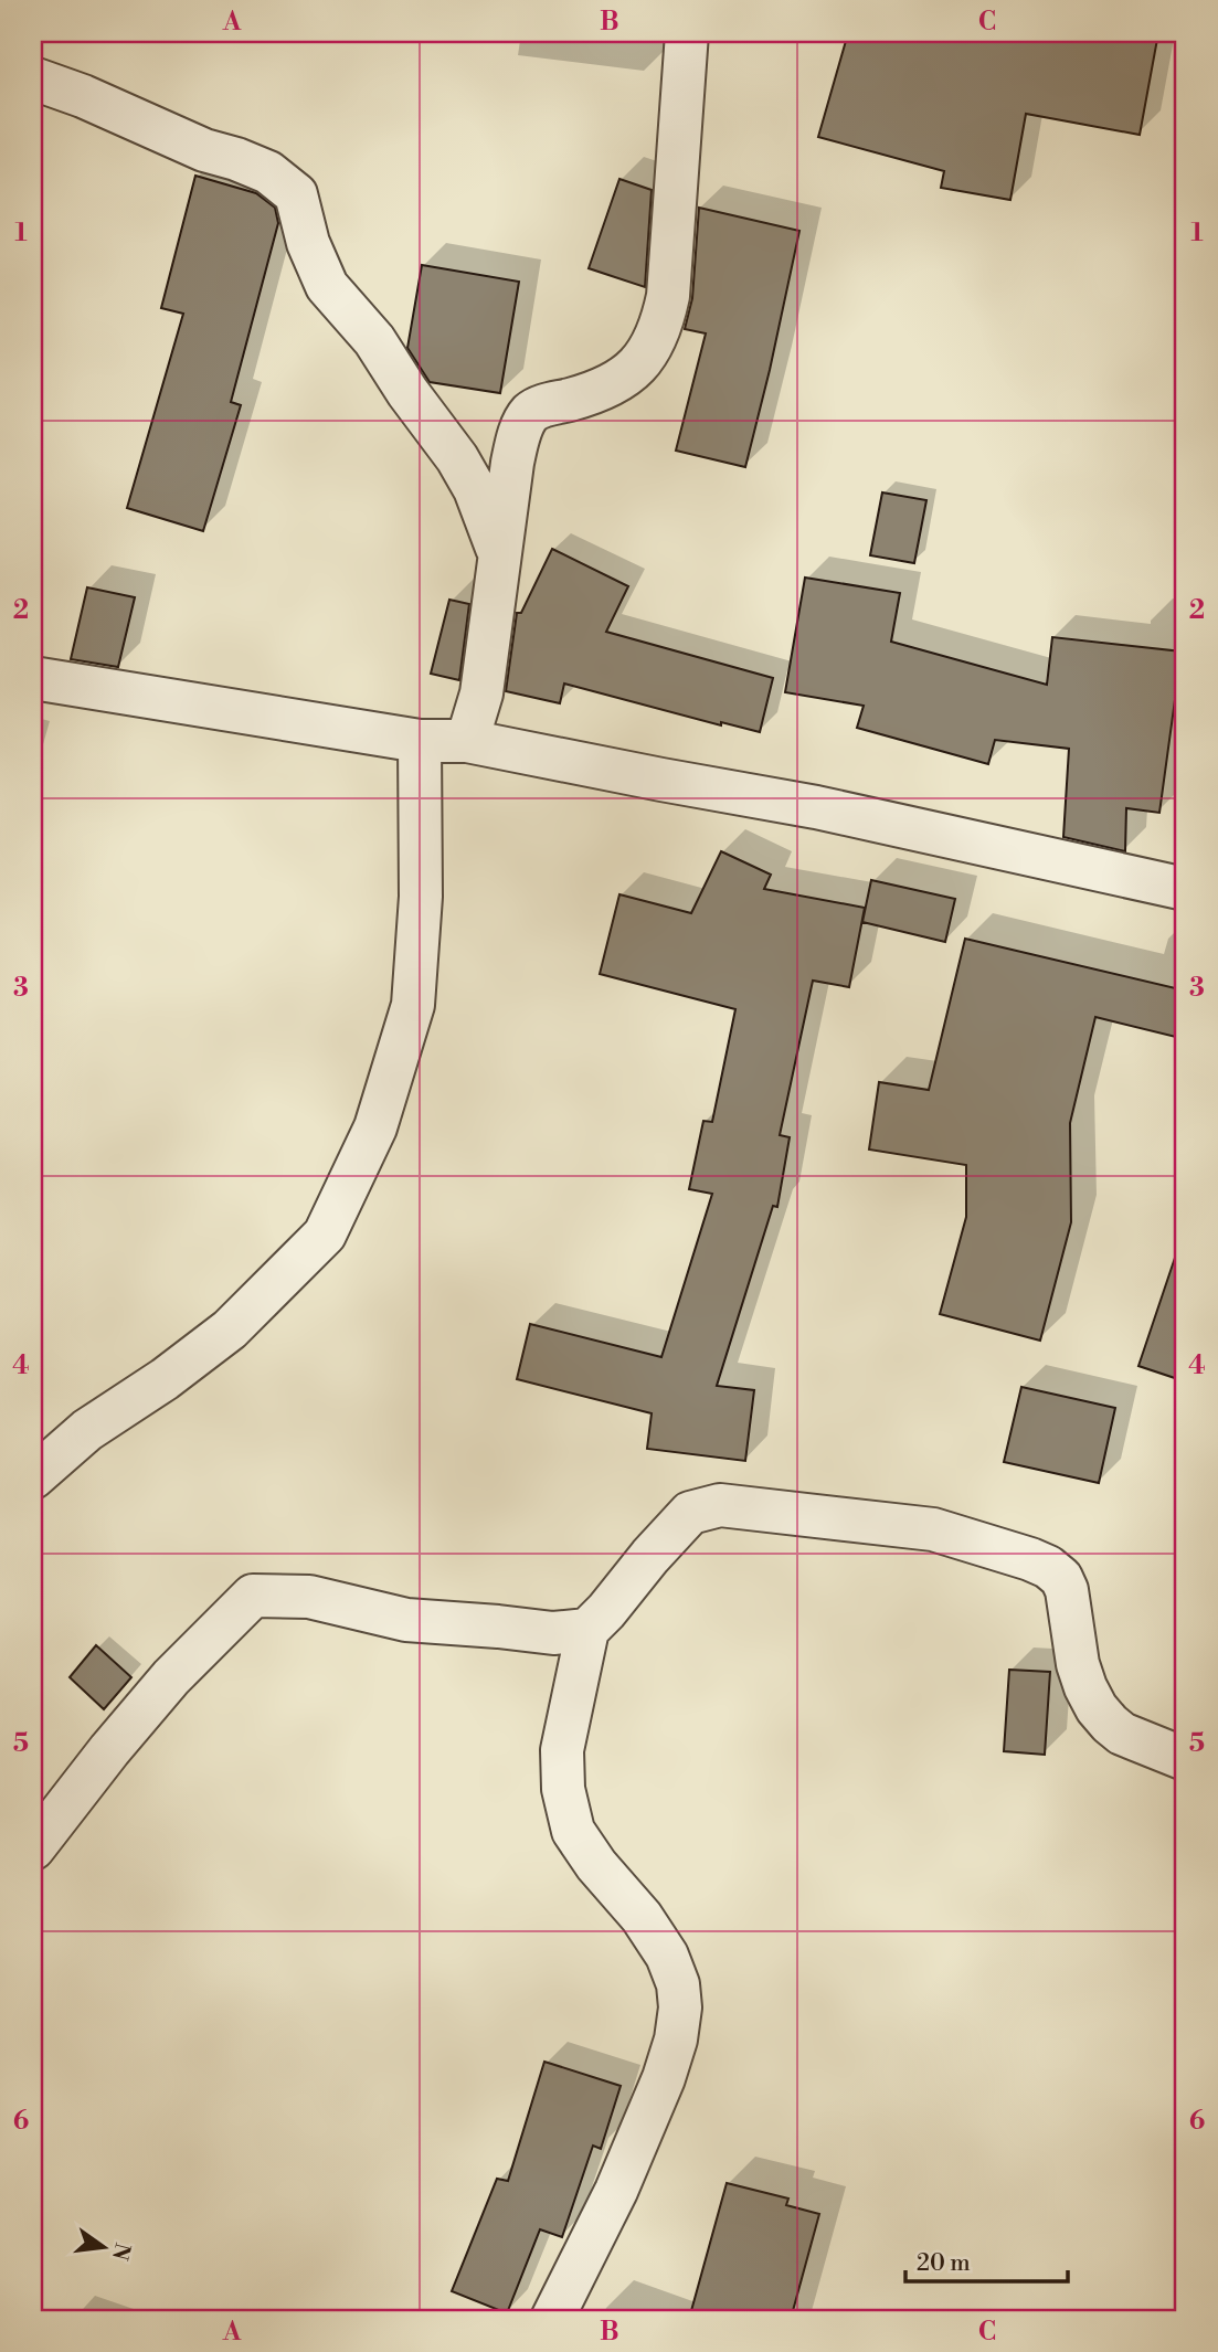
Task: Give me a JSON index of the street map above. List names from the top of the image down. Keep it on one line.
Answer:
{"scale_bar":"20 m","north":"right","grid":{"columns":["A","B","C"],"rows":["1","2","3","4","5","6"]}}
